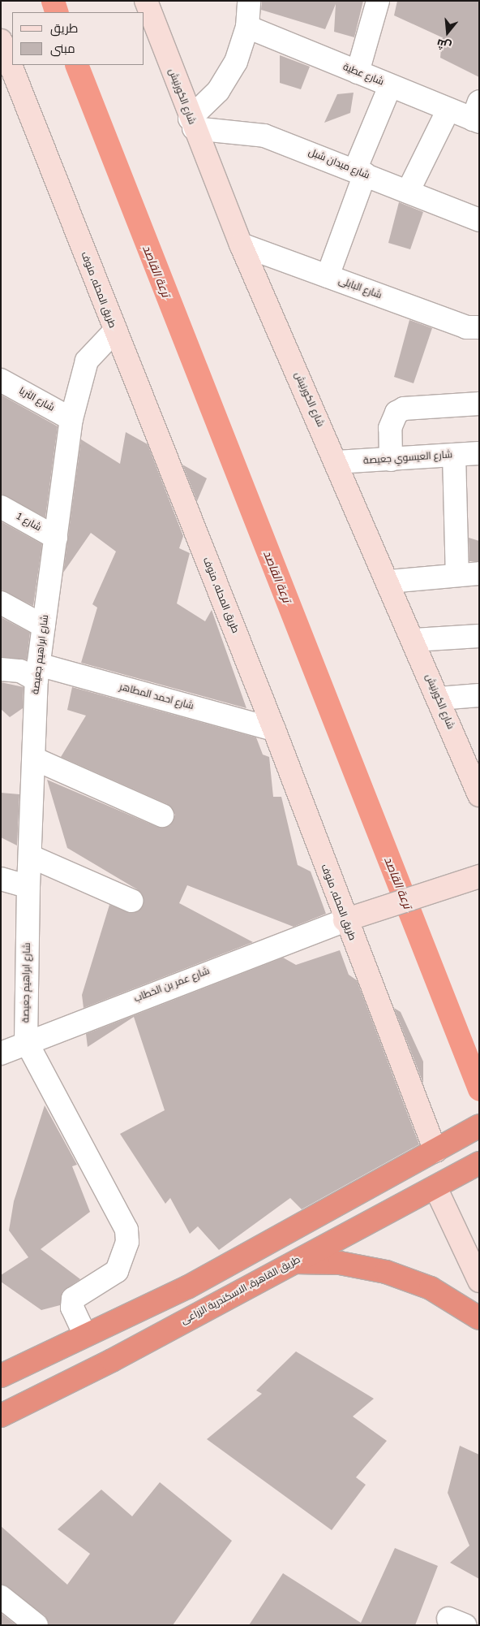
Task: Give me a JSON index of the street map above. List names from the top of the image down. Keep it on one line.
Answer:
{"streets":{"highway":["طريق القاهرة, الاسكندرية الزراعى"],"main road":["شارع الكورنيش","طريق المحله, منوف"],"street":["شارع عطية","شارع ميدان شبل","شارع البابلى","شارع الثريا","شارع العيسوي جعيصة","شارع 1","شارع ابراهيم جعيصة","شارع احمد المطاهر","شارع عمر بن الخطاب"]},"crossings":[["شارع الكورنيش","شارع ميدان شبل"],["شارع الكورنيش","شارع البابلى"],["شارع الكورنيش","شارع العيسوي جعيصة"],["طريق المحله, منوف","شارع ابراهيم جعيصة"],["طريق المحله, منوف","شارع احمد المطاهر"],["طريق المحله, منوف","شارع عمر بن الخطاب"],["شارع الثريا","شارع ابراهيم جعيصة"],["شارع 1","شارع ابراهيم جعيصة"],["شارع ابراهيم جعيصة","شارع احمد المطاهر"],["شارع ابراهيم جعيصة","شارع عمر بن الخطاب"]],"water":["ترعة القاصد"],"legend":["طريق","مبنى"],"north":"bottom"}
